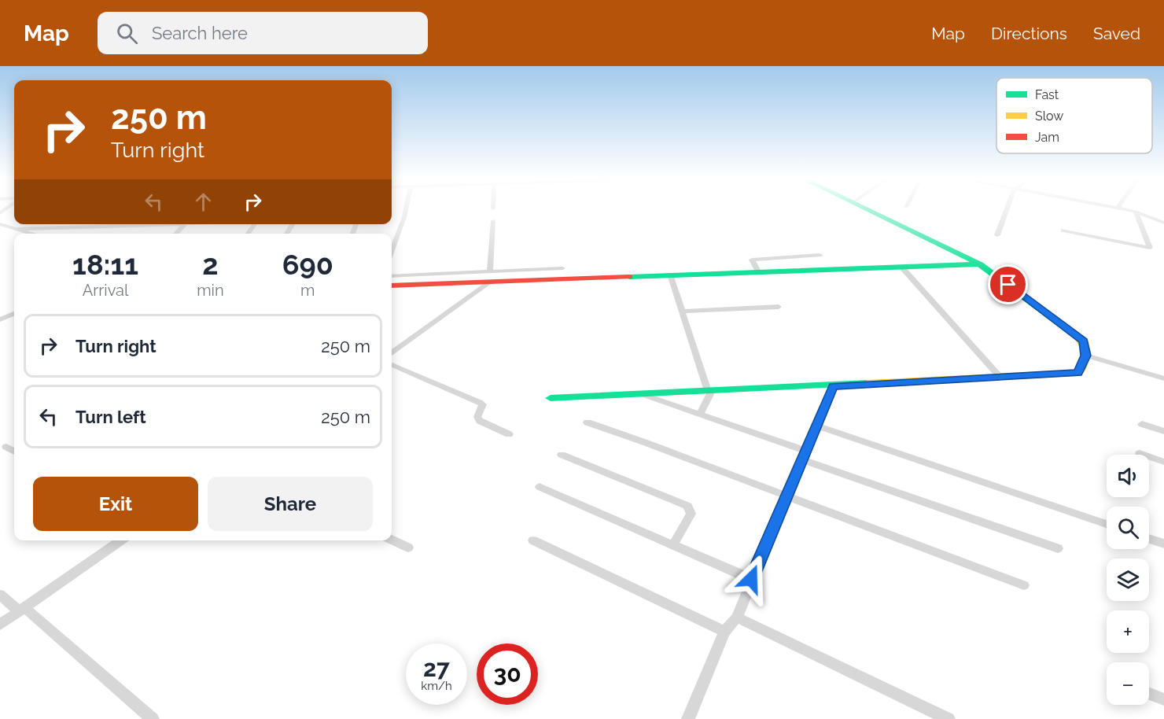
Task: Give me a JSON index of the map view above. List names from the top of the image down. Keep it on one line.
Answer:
{"legend":["Fast","Slow","Jam"],"page":{"header":"Map","search":"Search here","nav":["Map","Directions","Saved"],"turn":["250 m","Turn right"],"eta":["18:11","Arrival","2","min","690","m"],"list":[{"name":"Turn right","value":"250 m"},{"name":"Turn left","value":"250 m"}],"map_buttons":["+","−"],"buttons":["Exit","Share"],"speed":"27 km/h","limit":"30"}}
